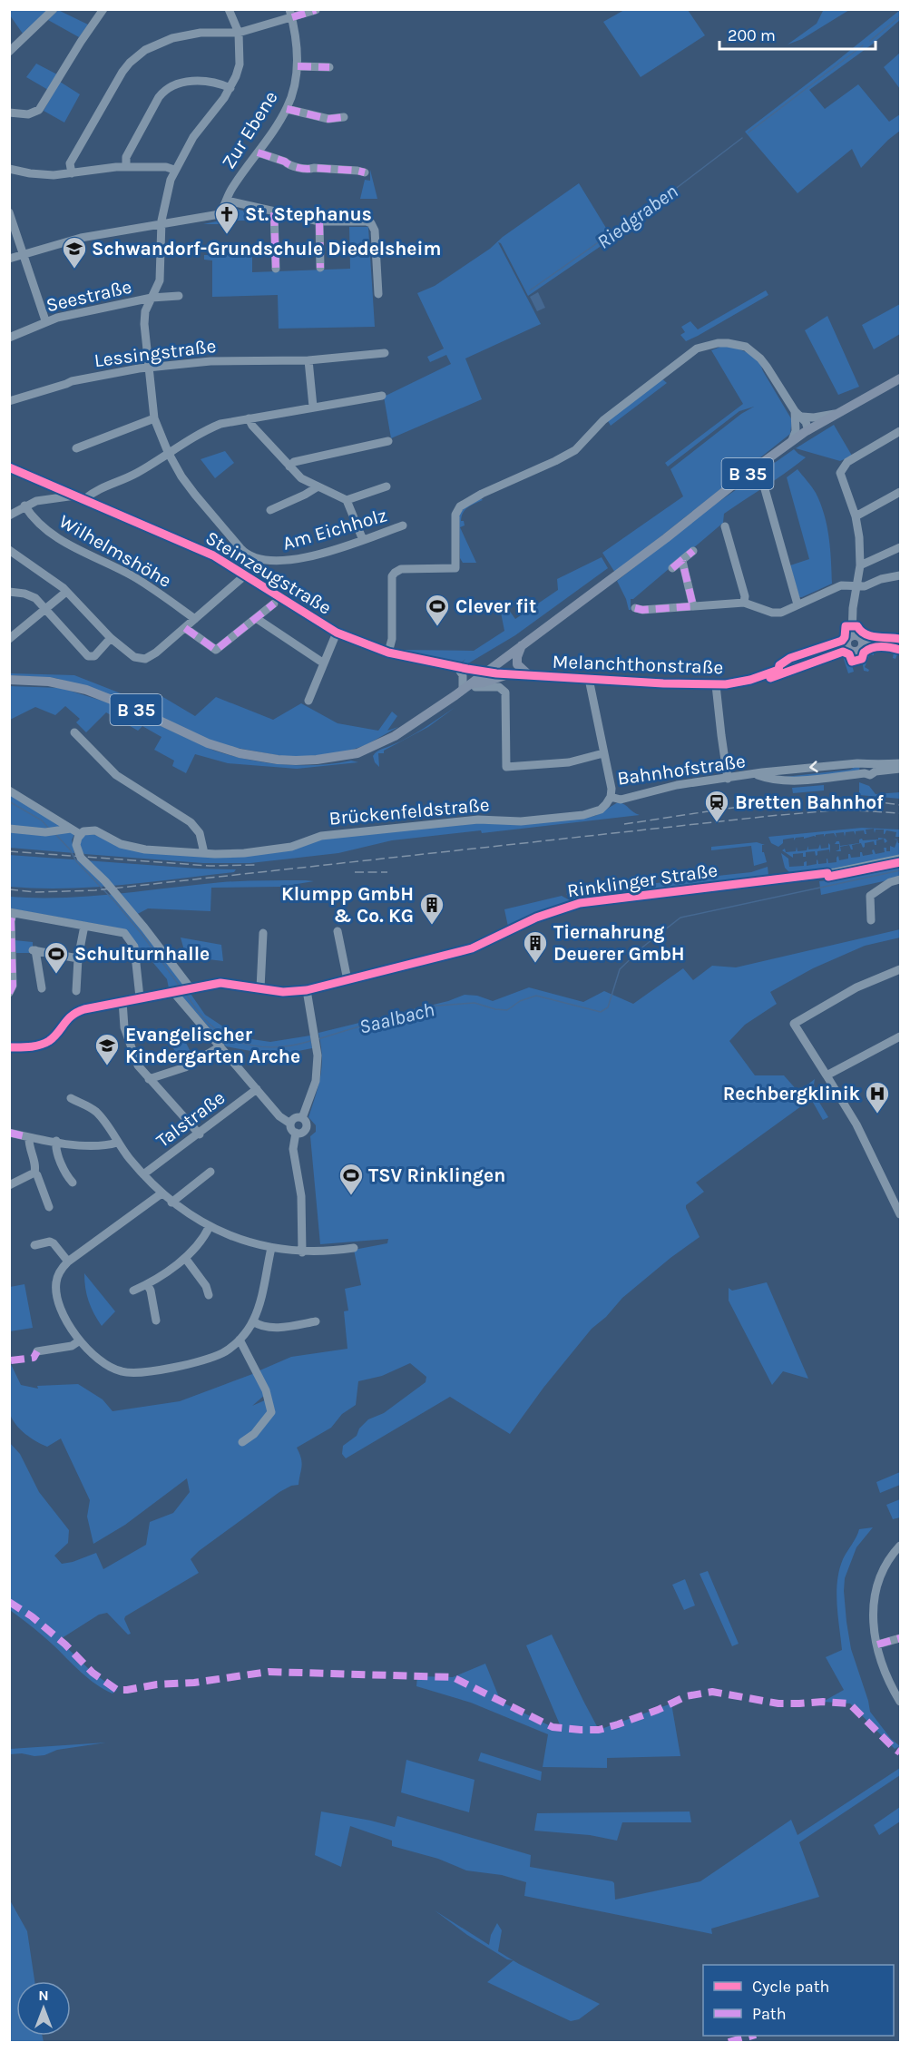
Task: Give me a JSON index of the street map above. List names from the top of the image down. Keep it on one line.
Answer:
{"streets":{"main road":["B 35","Melanchthonstraße"],"street":["Zur Ebene","Seestraße","Lessingstraße","Am Eichholz","Wilhelmshöhe","Steinzeugstraße","Bahnhofstraße","Brückenfeldstraße","Rinklinger Straße","Talstraße"]},"crossings":[["B 35","Steinzeugstraße"],["B 35","Melanchthonstraße"],["Steinzeugstraße","Melanchthonstraße"],["Bahnhofstraße","Brückenfeldstraße"]],"water":["Riedgraben","Saalbach"],"places":{"church":["St. Stephanus"],"school or university":["Schwandorf-Grundschule Diedelsheim","Evangelischer Kindergarten Arche"],"sports":["Clever fit","Schulturnhalle","TSV Rinklingen"],"station":["Bretten Bahnhof"],"building":["Klumpp GmbH & Co. KG","Tiernahrung Deuerer GmbH"],"hospital":["Rechbergklinik"]},"legend":["Cycle path","Path"],"scale_bar":"200 m","north":"top"}
